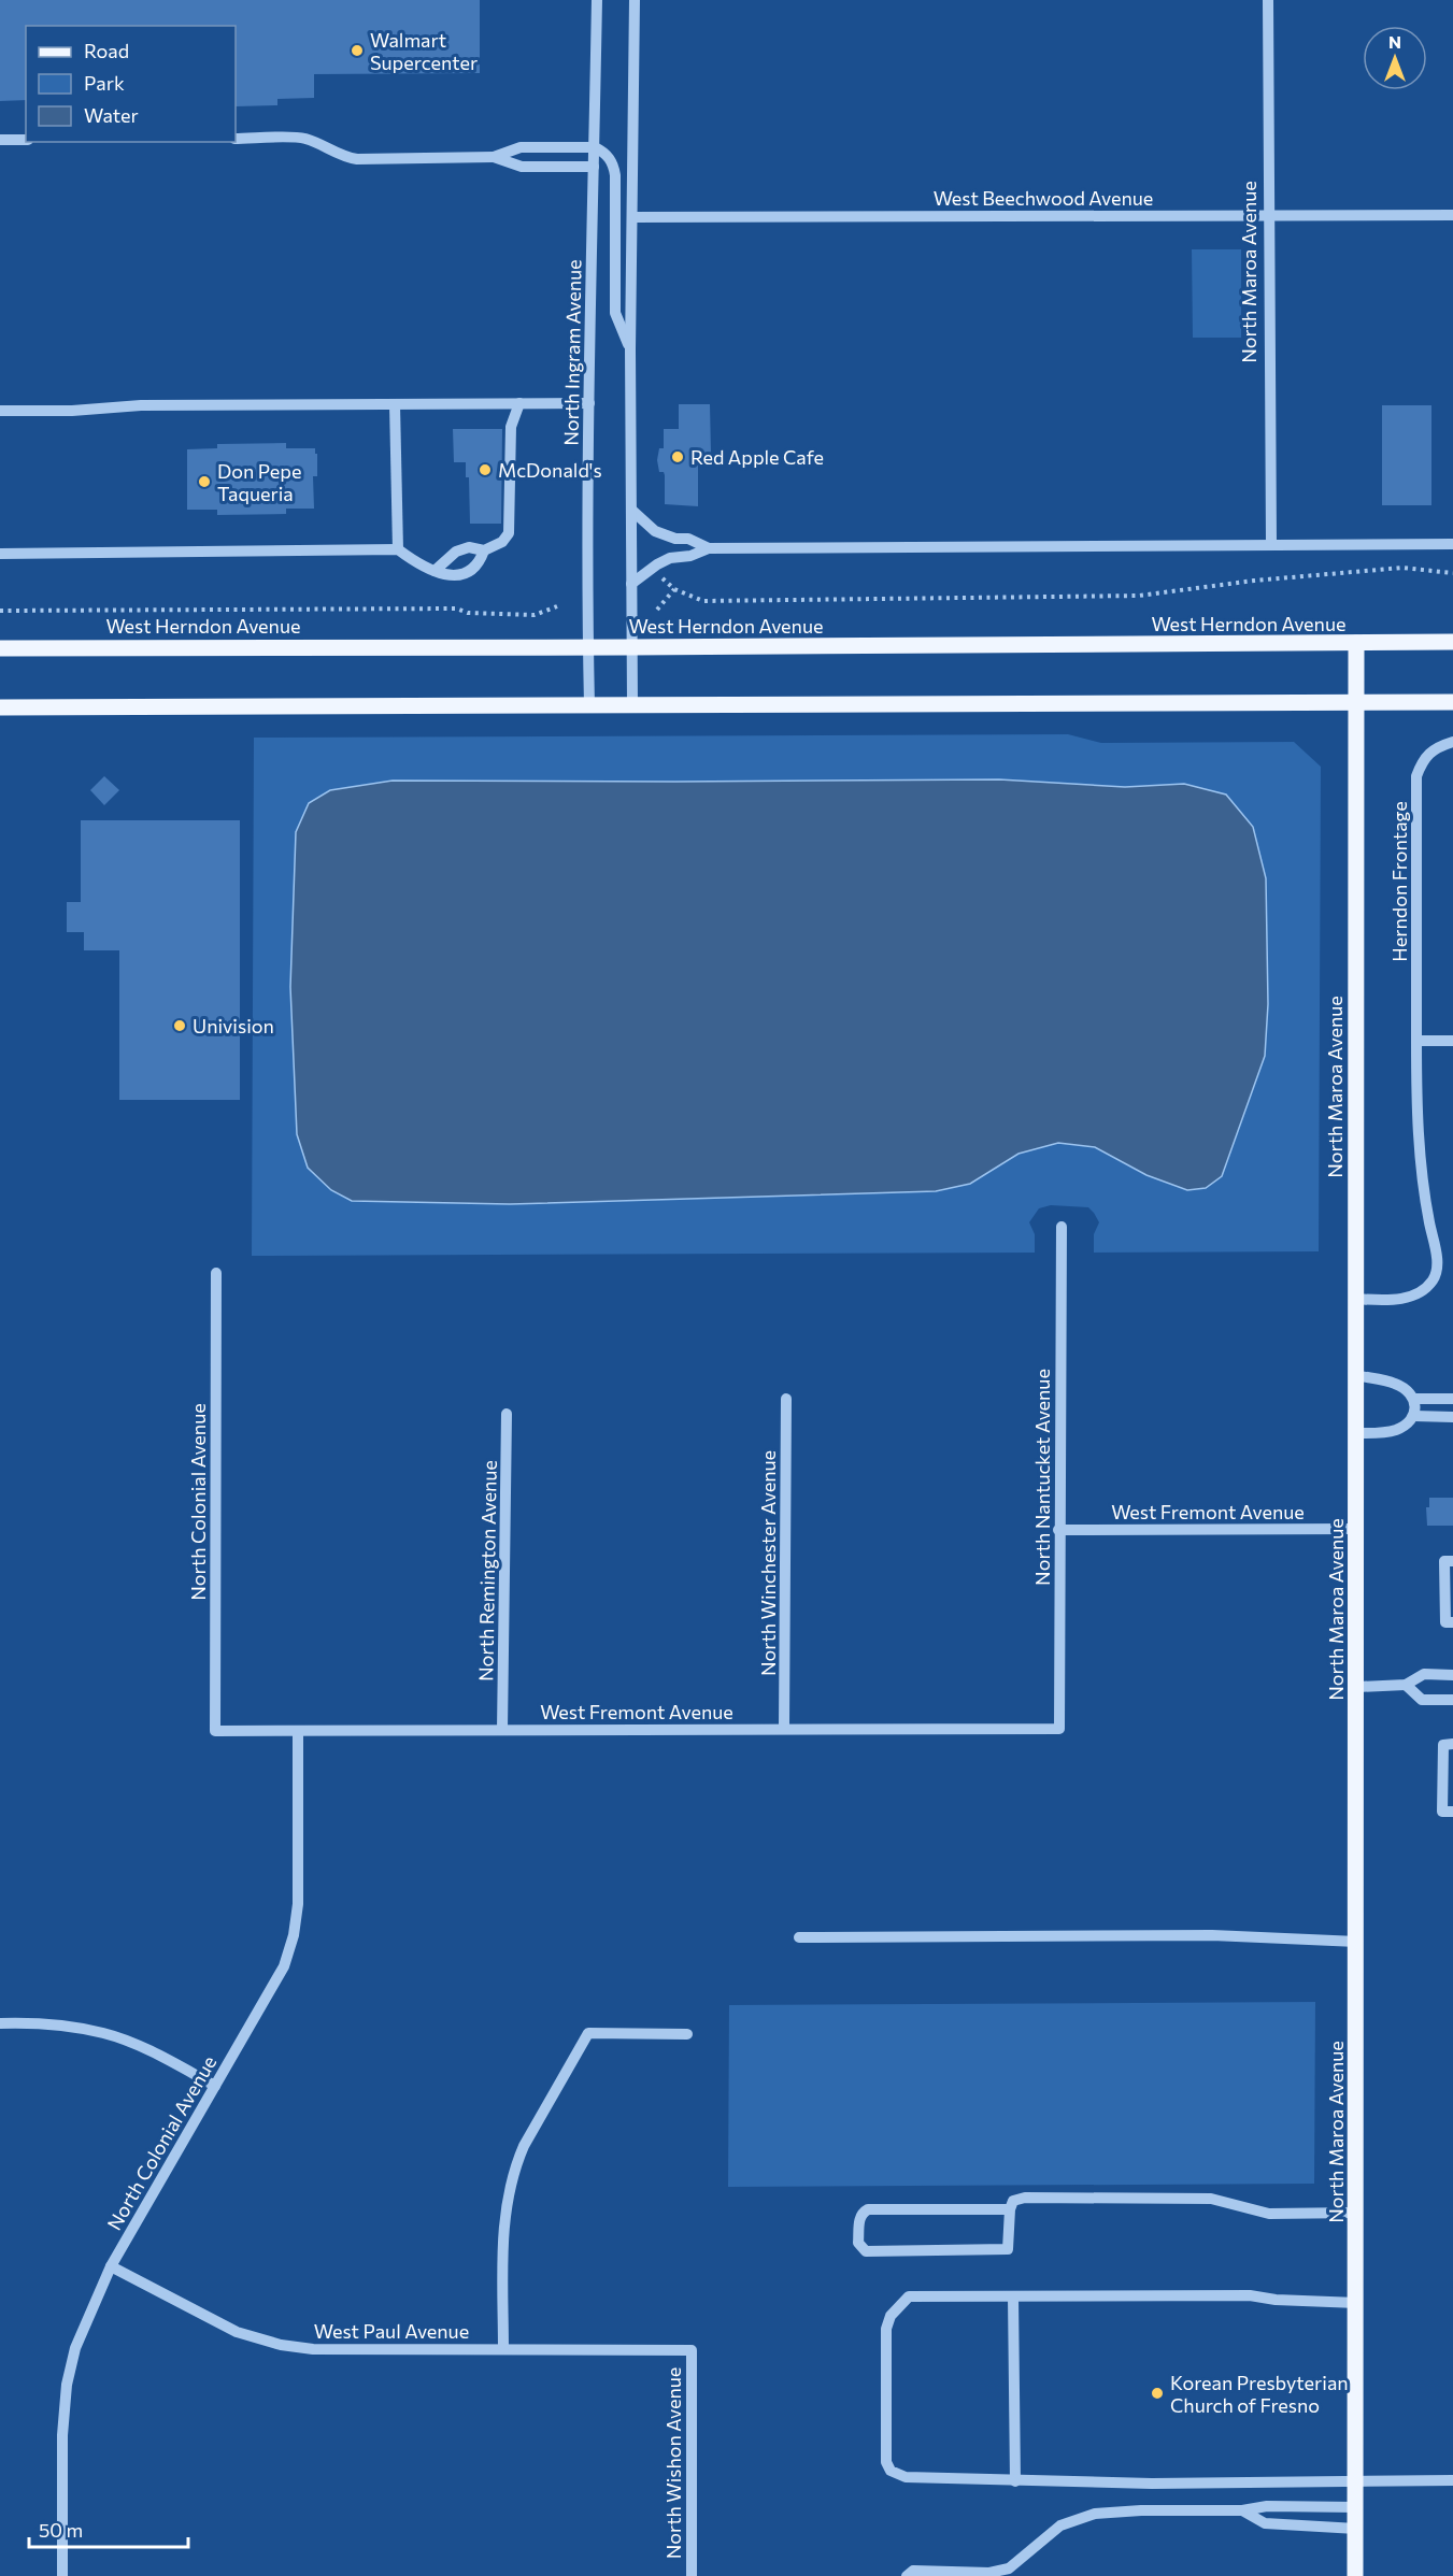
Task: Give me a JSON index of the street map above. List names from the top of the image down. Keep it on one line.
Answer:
{"streets":{"main road":["North Maroa Avenue","West Herndon Avenue"],"street":["West Beechwood Avenue","North Ingram Avenue","Herndon Frontage","North Nantucket Avenue","North Colonial Avenue","West Fremont Avenue","North Winchester Avenue","North Remington Avenue","West Paul Avenue","North Wishon Avenue"]},"crossings":[["West Beechwood Avenue","North Maroa Avenue"],["North Maroa Avenue","West Herndon Avenue"],["North Maroa Avenue","Herndon Frontage"],["North Maroa Avenue","West Fremont Avenue"],["North Ingram Avenue","West Herndon Avenue"],["North Nantucket Avenue","West Fremont Avenue"],["North Colonial Avenue","West Fremont Avenue"],["North Colonial Avenue","West Paul Avenue"],["West Fremont Avenue","North Winchester Avenue"],["West Fremont Avenue","North Remington Avenue"],["West Paul Avenue","North Wishon Avenue"]],"places":["Walmart Supercenter","Red Apple Cafe","McDonald's","Don Pepe Taqueria","Univision","Korean Presbyterian Church of Fresno"],"legend":["Road","Park","Water"],"scale_bar":"50 m","north":"top"}
